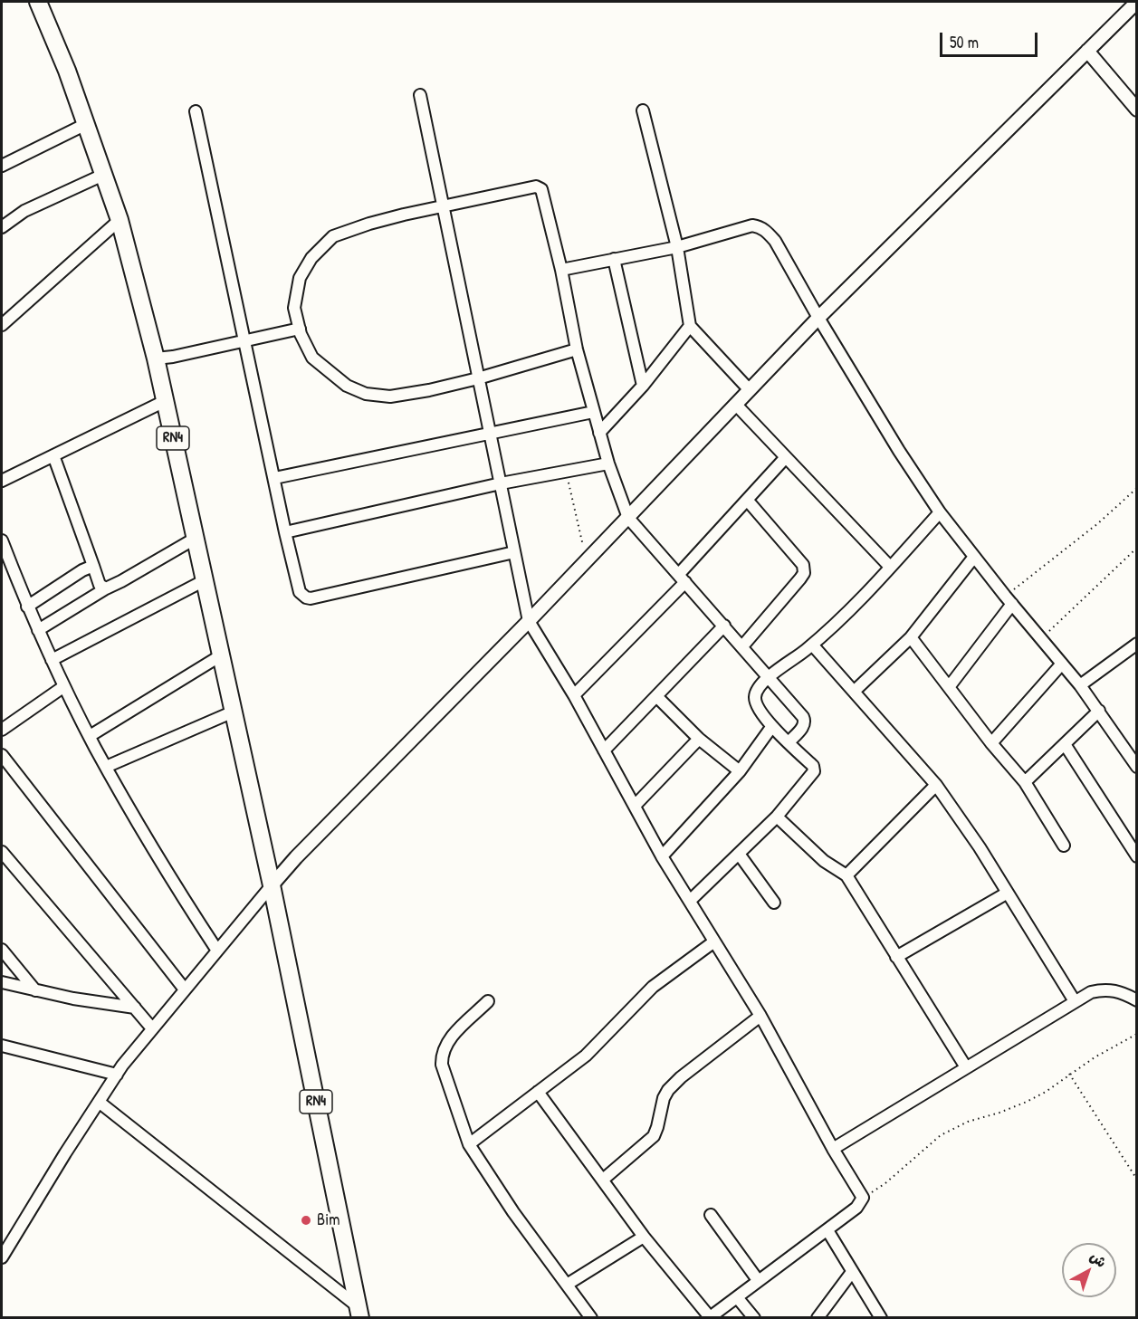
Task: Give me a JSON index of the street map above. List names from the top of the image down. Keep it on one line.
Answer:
{"streets":{"main road":["RN4"]},"places":["Bim"],"scale_bar":"50 m","north":"top right"}
